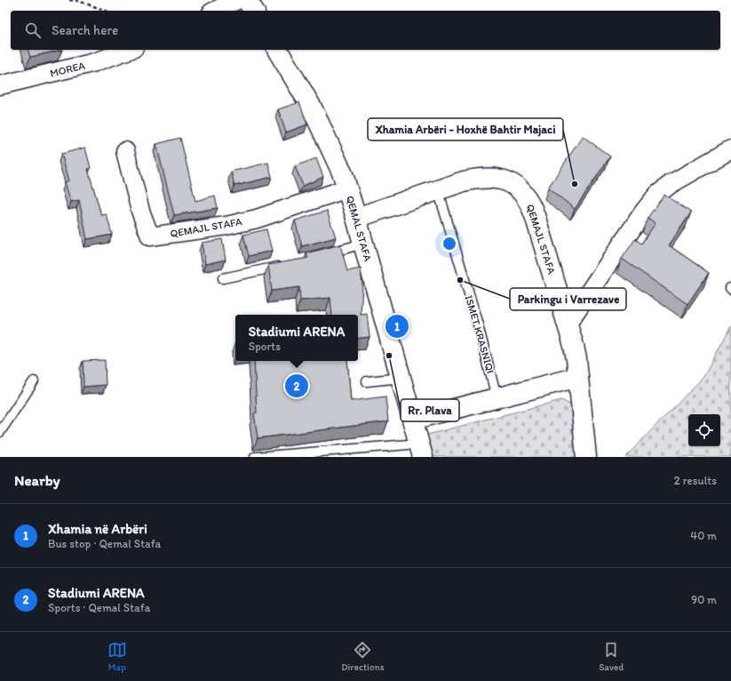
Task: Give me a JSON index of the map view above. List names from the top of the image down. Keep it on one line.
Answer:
{"streets":{"street":["MOREA","QEMAJL STAFA","QEMAL STAFA"],"lane":["ISMET KRASNIQI"]},"crossings":[["QEMAJL STAFA","QEMAL STAFA"],["QEMAJL STAFA","ISMET KRASNIQI"]],"places":["Xhamia Arbëri - Hoxhë Bahtir Majaci","Parkingu i Varrezave","Rr. Plava"],"page":{"search":"Search here","pins":["1","2"],"popup":["Stadiumi ARENA","Sports"],"heading":["Nearby","2 results"],"list":[{"mark":"1","name":"Xhamia në Arbëri","note":"Bus stop · Qemal Stafa","value":"40 m"},{"mark":"2","name":"Stadiumi ARENA","note":"Sports · Qemal Stafa","value":"90 m"}],"nav":["Map","Directions","Saved"]}}
